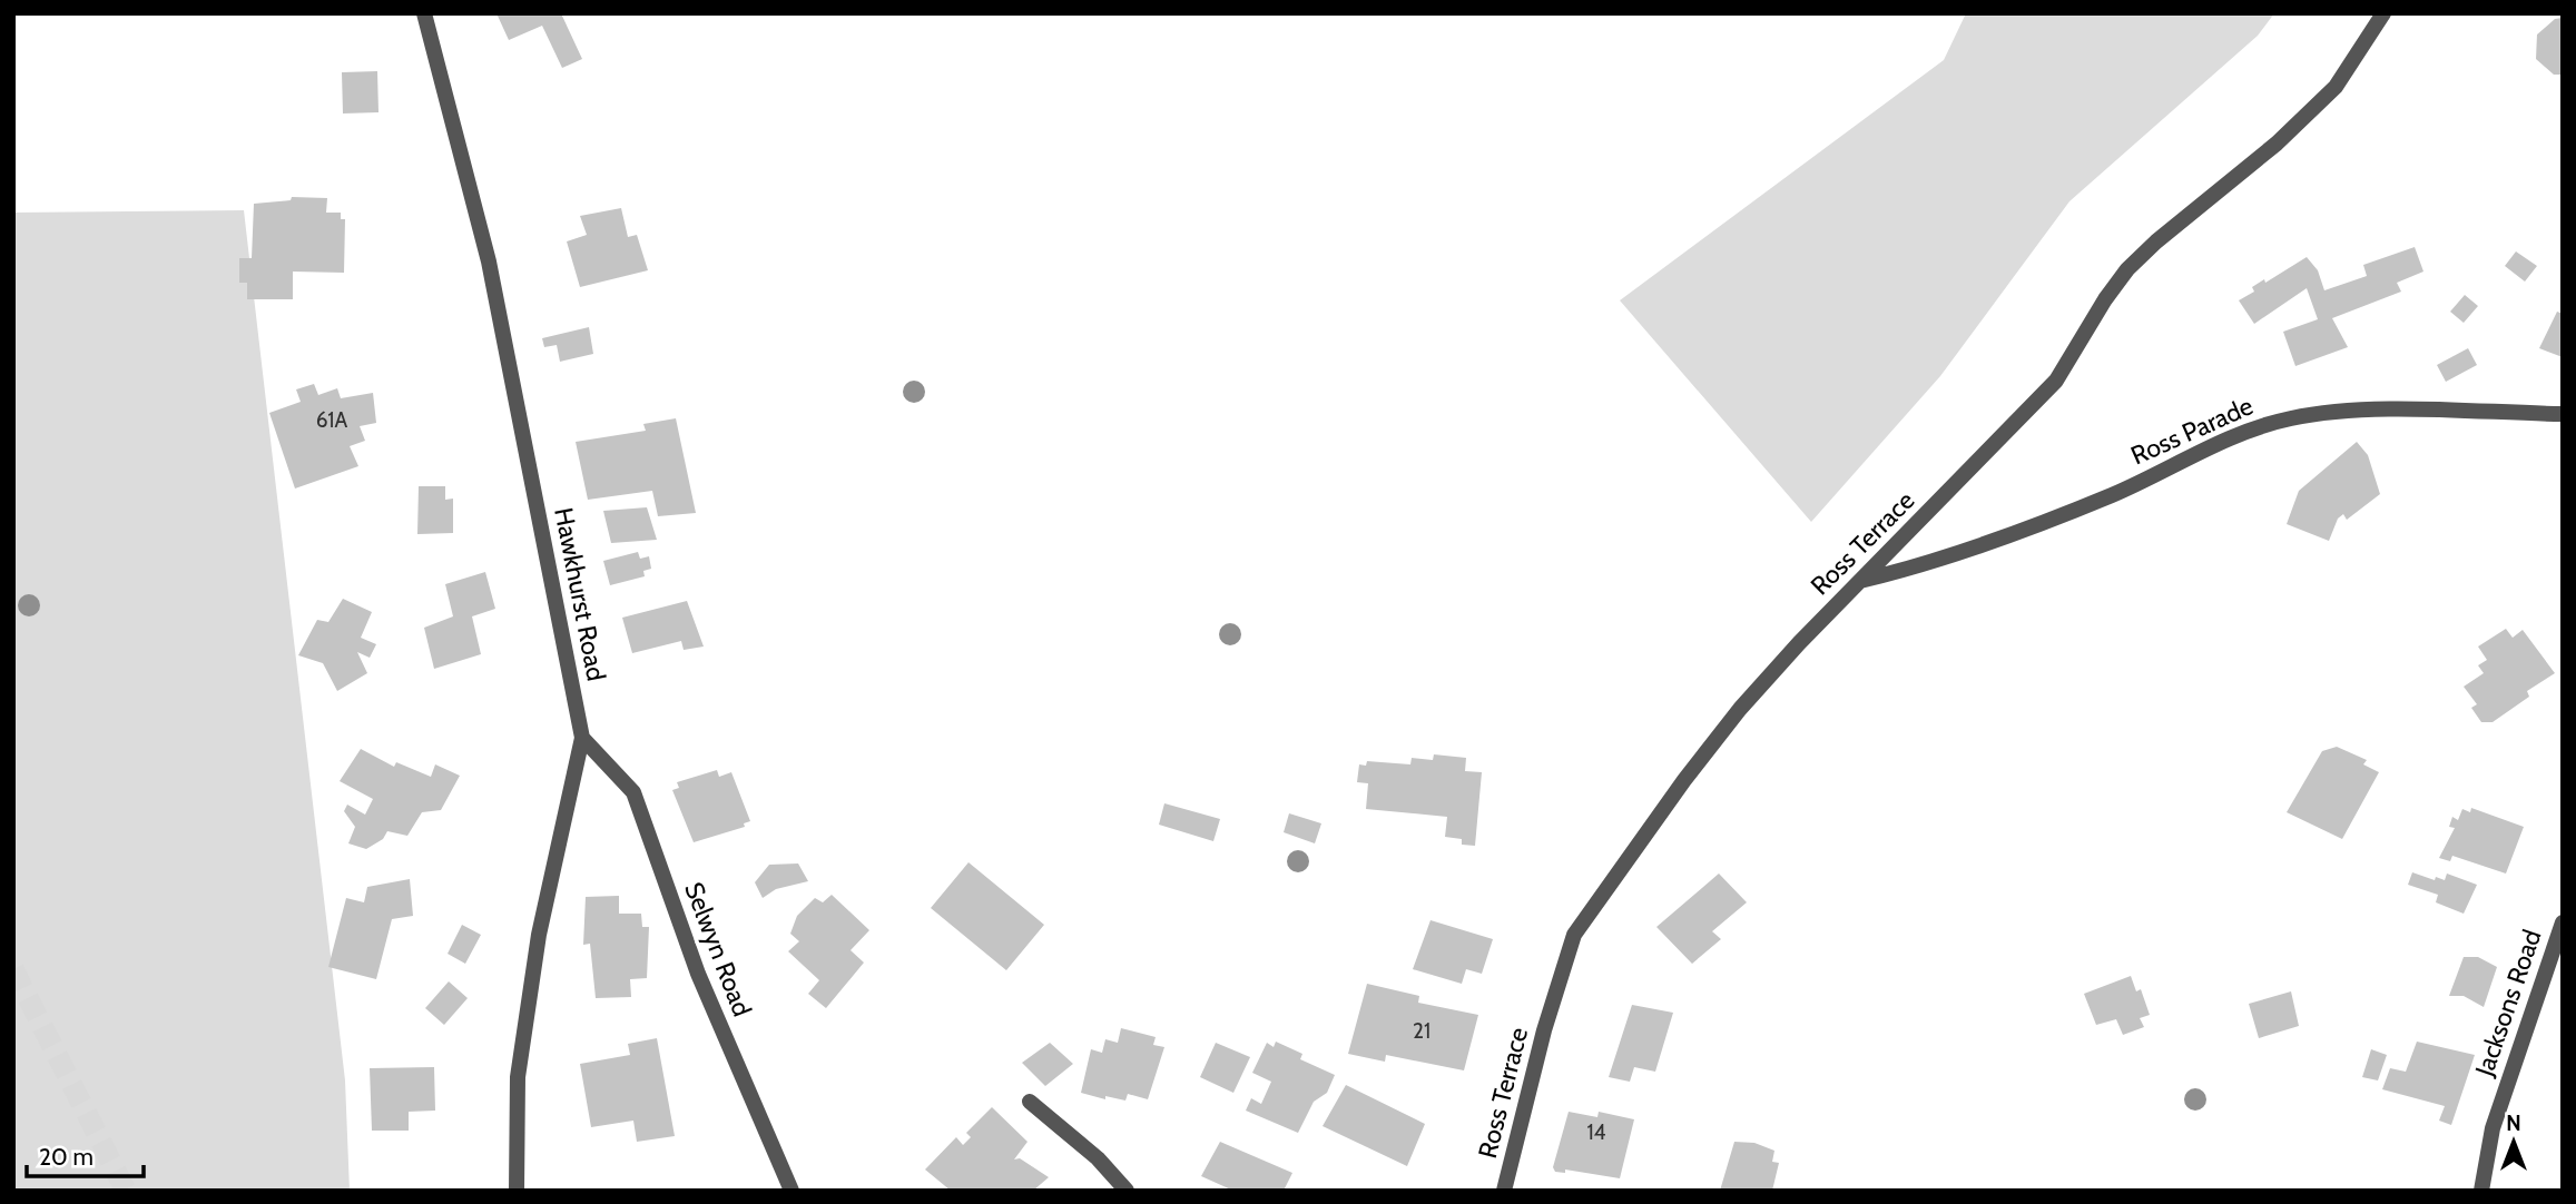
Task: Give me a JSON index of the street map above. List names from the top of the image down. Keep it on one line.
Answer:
{"streets":{"street":["Ross Parade","Ross Terrace","Hawkhurst Road","Selwyn Road","Jacksons Road"]},"crossings":[["Ross Parade","Ross Terrace"],["Hawkhurst Road","Selwyn Road"]],"house_numbers":["61A","21","14"],"scale_bar":"20 m","north":"top"}
